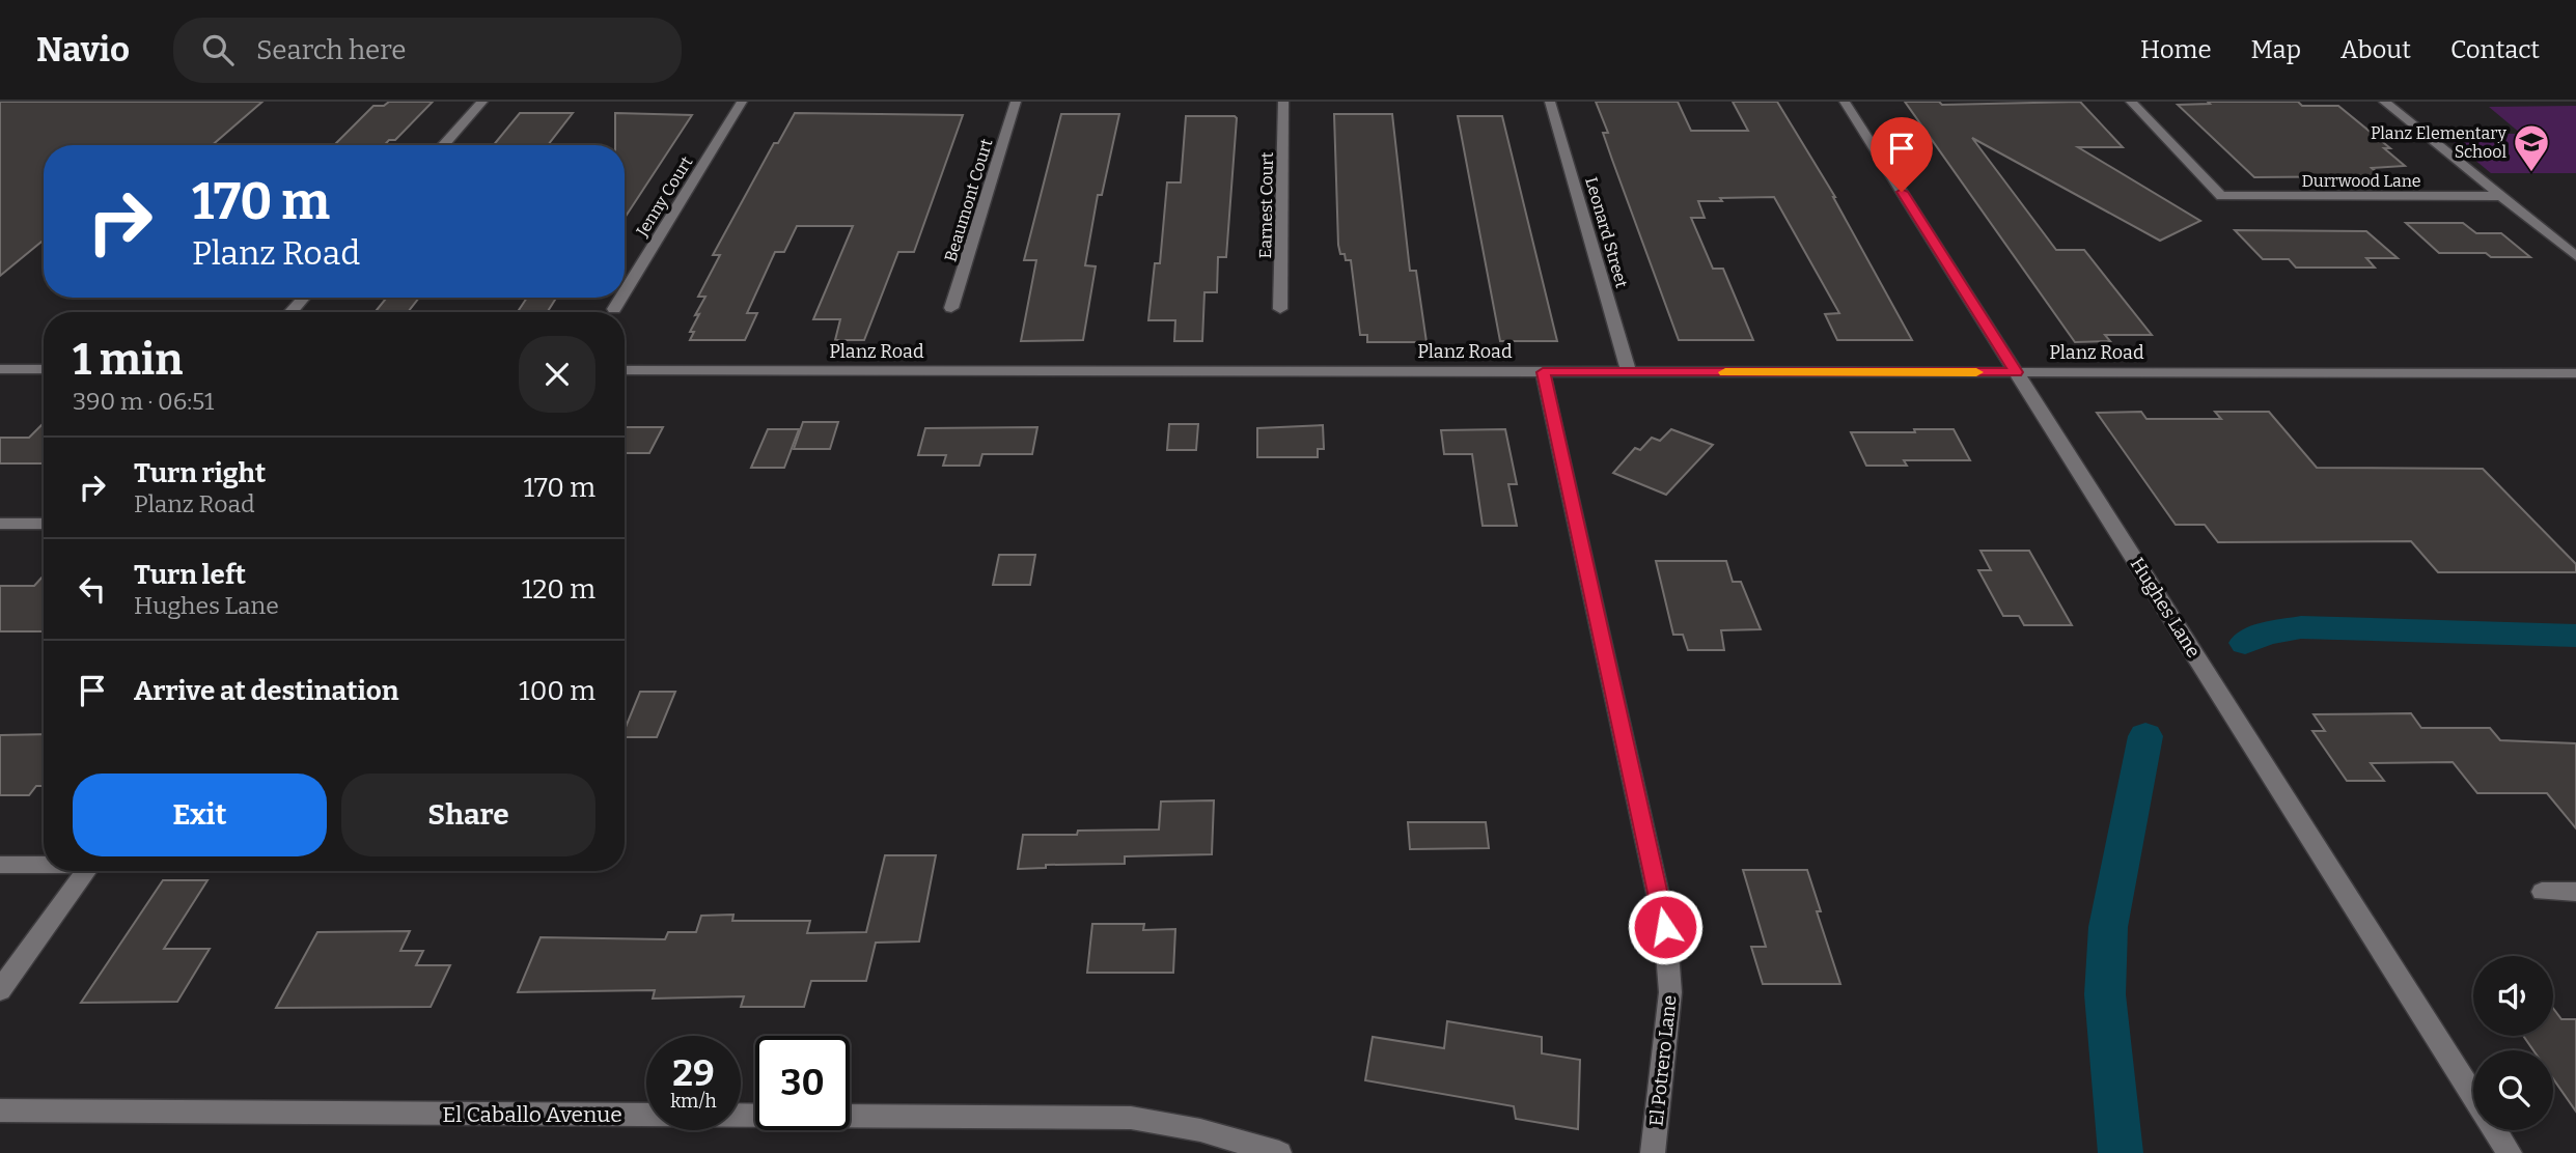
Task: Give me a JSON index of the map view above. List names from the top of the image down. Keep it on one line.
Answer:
{"streets":{"street":["Durrwood Lane","Jenny Court","Beaumont Court","Earnest Court","Leonard Street","Planz Road","Hughes Lane","El Potrero Lane","El Caballo Avenue"]},"crossings":[["Leonard Street","Planz Road"],["Planz Road","Hughes Lane"],["Planz Road","El Potrero Lane"]],"places":{"school or university":["Planz Elementary School"]},"page":{"header":"Navio","search":"Search here","nav":["Home","Map","About","Contact"],"turn":["170 m","Planz Road"],"heading":["1 min","390 m · 06:51"],"list":[{"name":"Turn right","note":"Planz Road","value":"170 m"},{"name":"Turn left","note":"Hughes Lane","value":"120 m"},{"name":"Arrive at destination","value":"100 m"}],"buttons":["Exit","Share"],"speed":"29 km/h","limit":"30"}}
